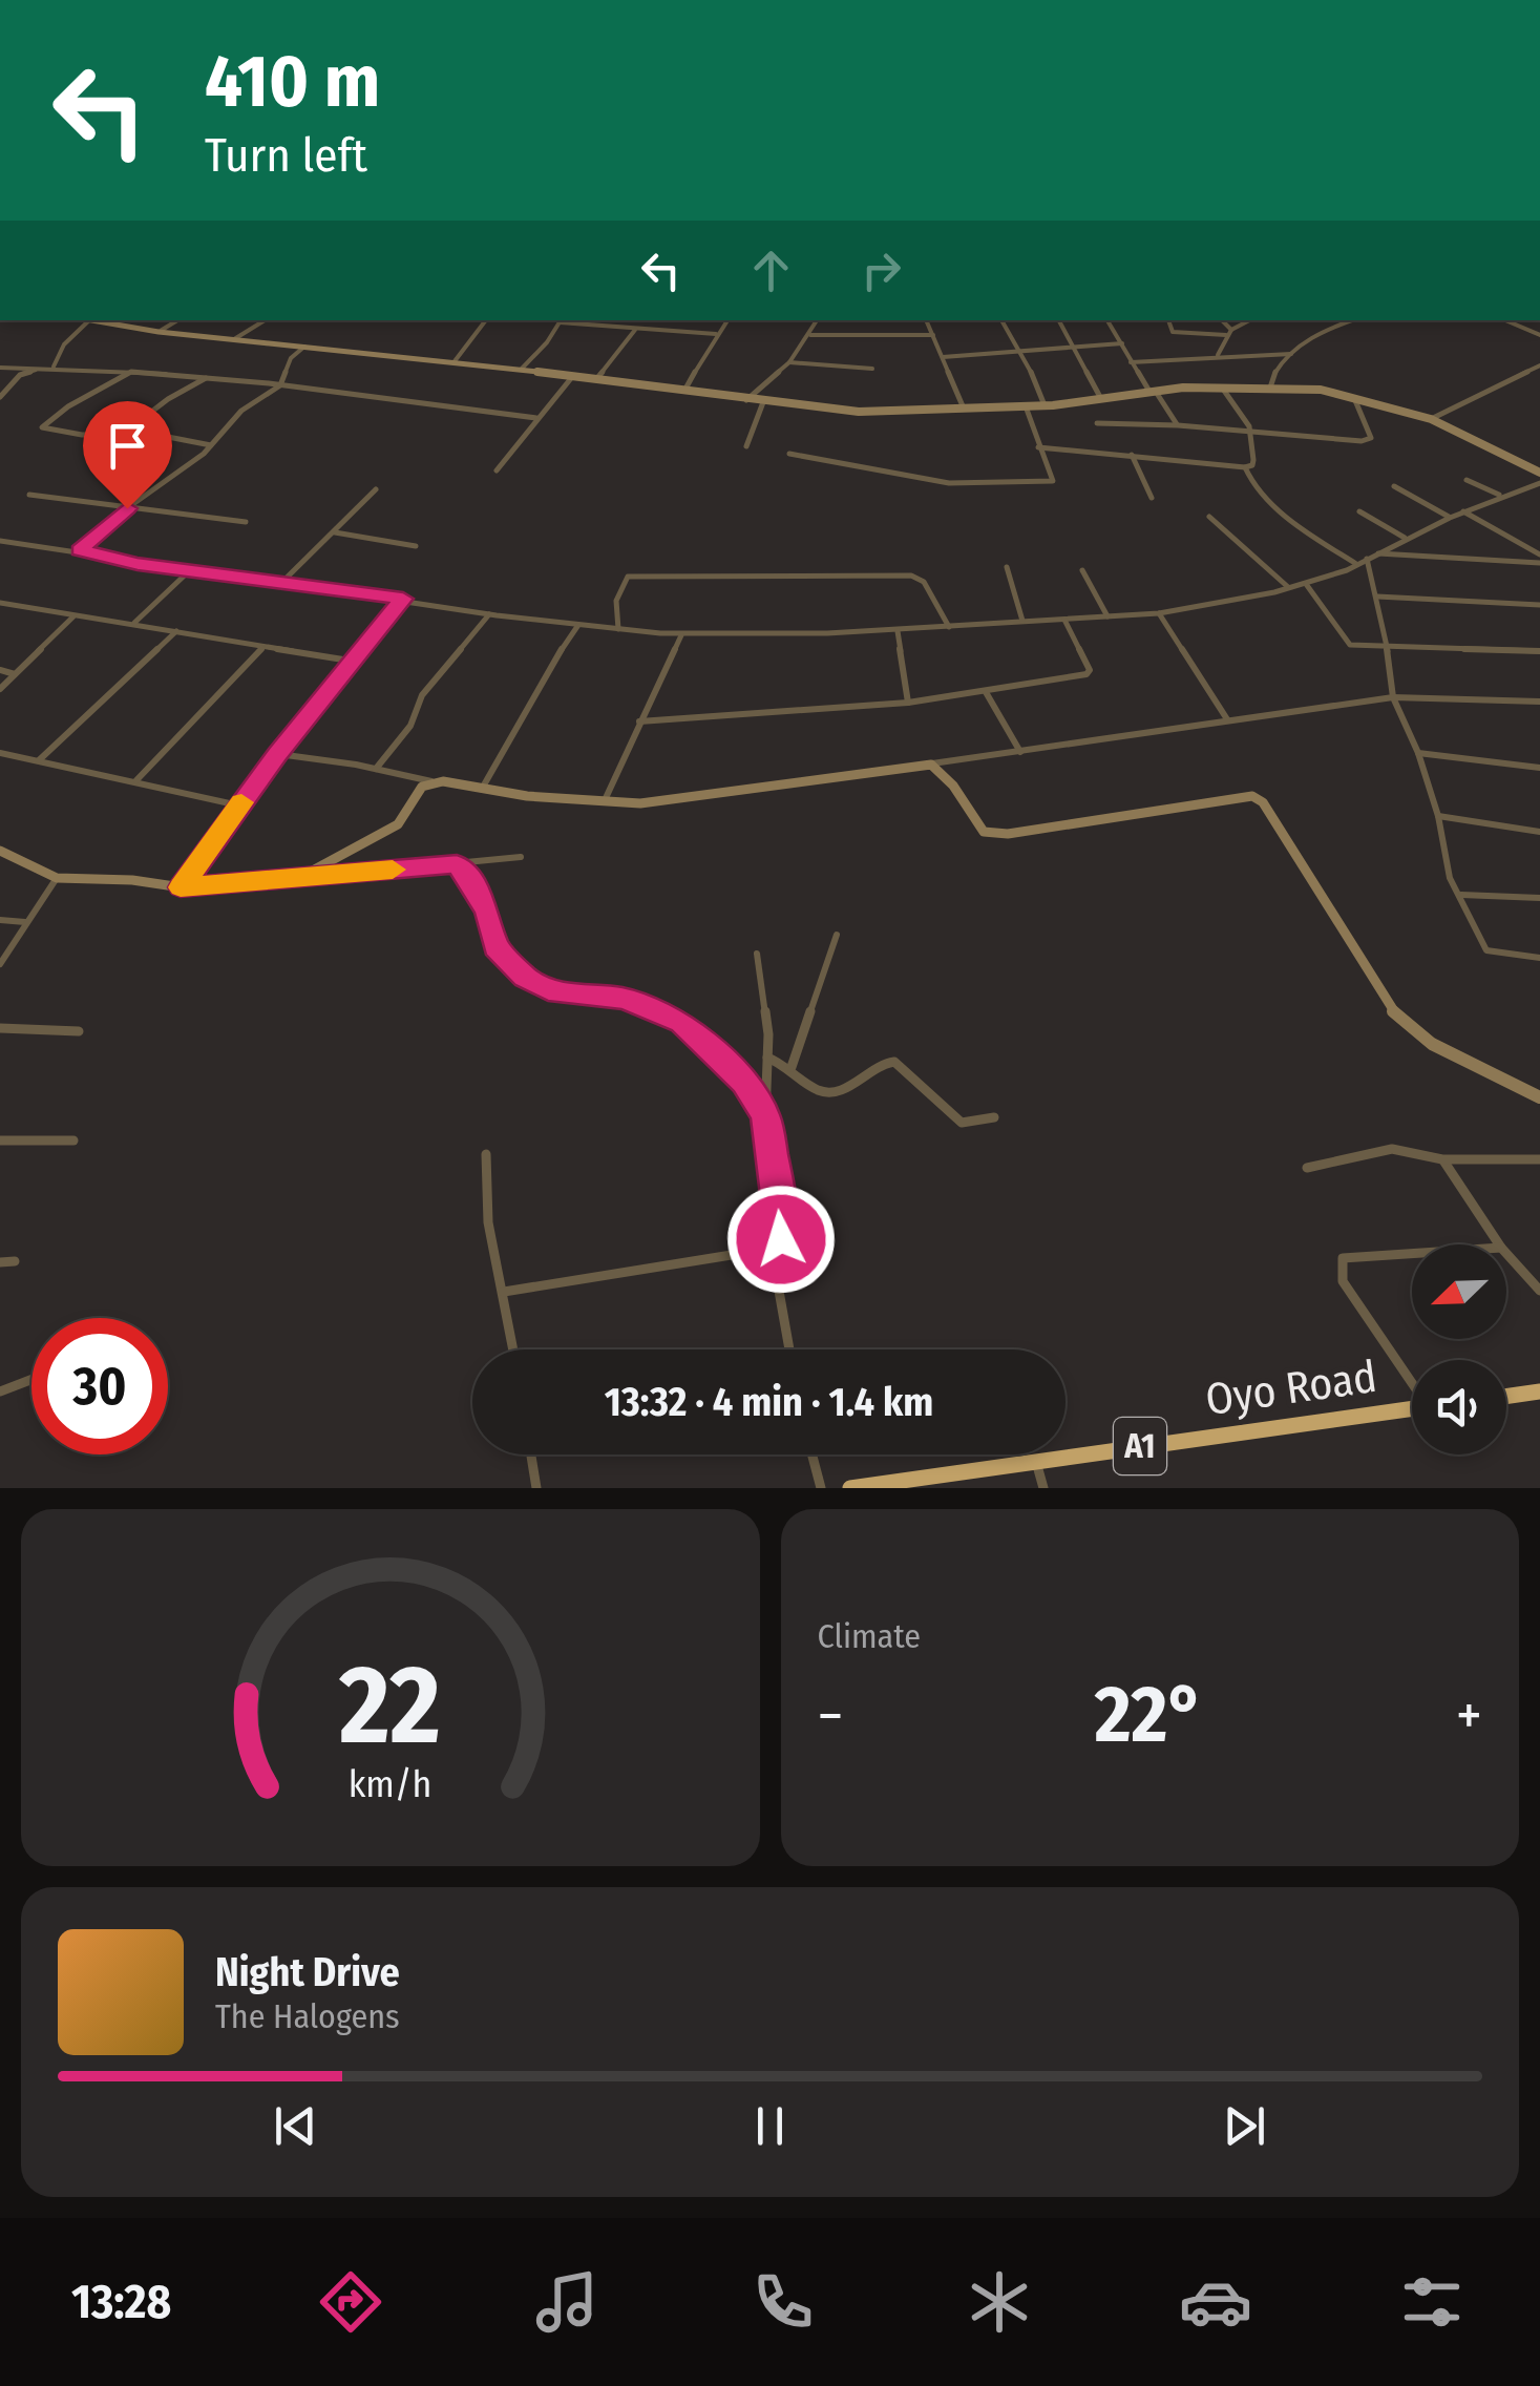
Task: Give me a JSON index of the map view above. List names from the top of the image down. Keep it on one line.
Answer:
{"streets":{"highway":["Oyo Road","A1"]},"north":"bottom left","page":{"turn":["410 m","Turn left"],"limit":"30","trip":"13:32 · 4 min · 1.4 km","tile":"Climate","heat":["−","22°","+"],"song":["Night Drive","The Halogens"],"tabs":"13:28","gauge":["22","km/h"]}}
